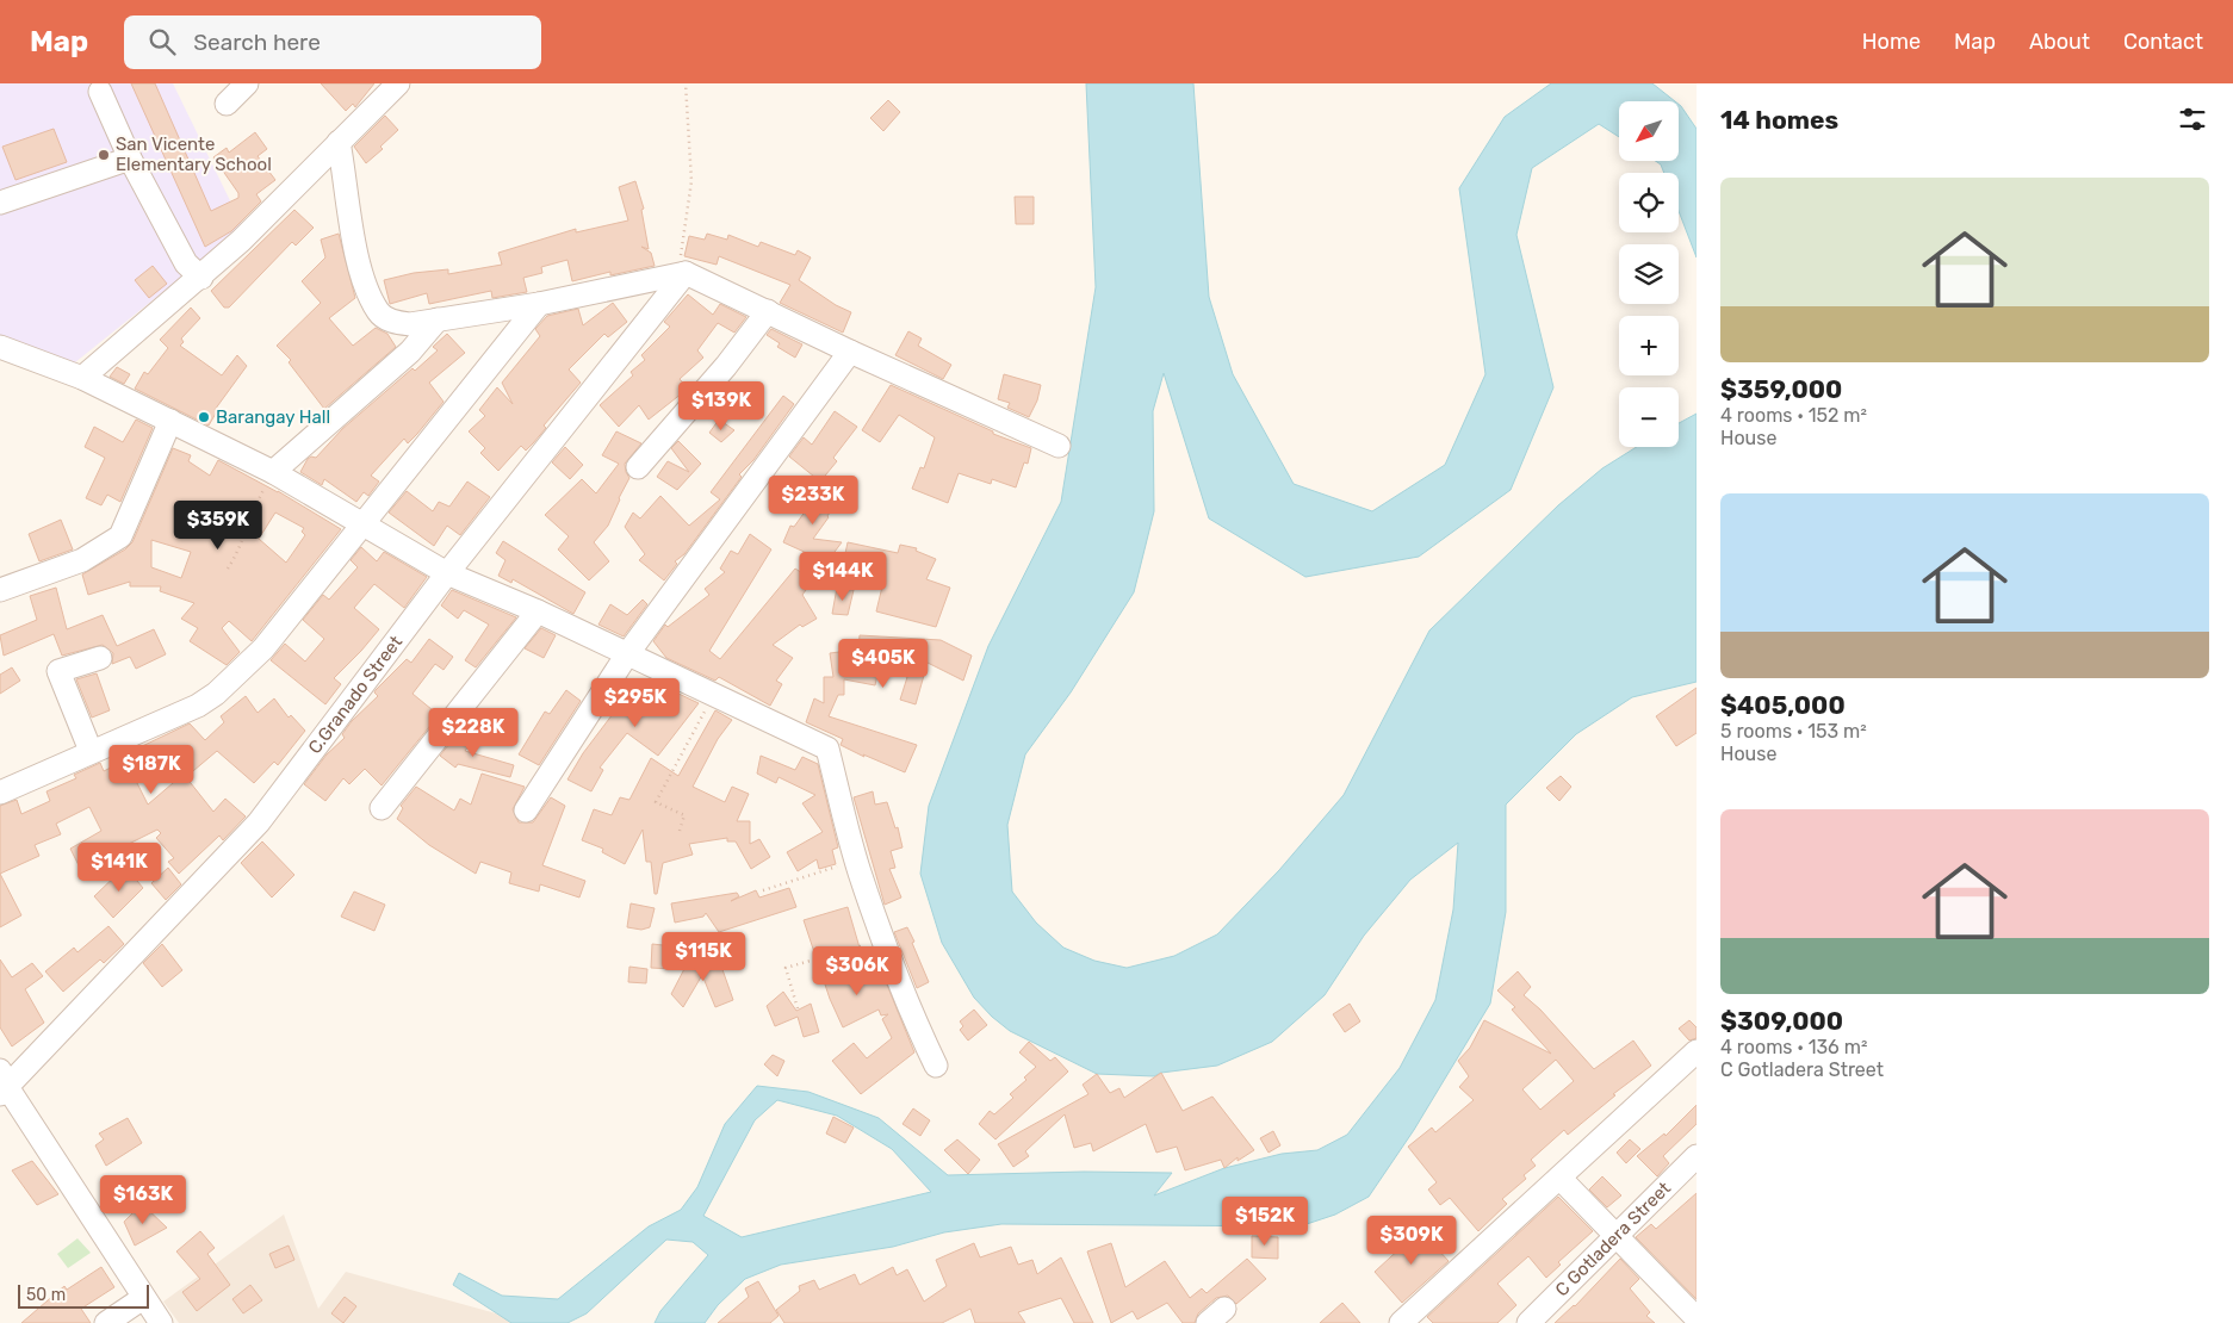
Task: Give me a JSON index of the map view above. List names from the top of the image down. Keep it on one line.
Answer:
{"streets":{"street":["C.Granado Street","C Gotladera Street"]},"places":["San Vicente Elementary School","Barangay Hall"],"scale_bar":"50 m","north":"bottom left","page":{"header":"Map","search":"Search here","nav":["Home","Map","About","Contact"],"heading":"14 homes","map_buttons":["+","−"],"list":[{"name":"$359,000","note":"4 rooms · 152 m² · House"},{"name":"$405,000","note":"5 rooms · 153 m² · House"},{"name":"$309,000","note":"4 rooms · 136 m² · C Gotladera Street"}],"price":["$139K","$233K","$359K","$144K","$405K","$295K","$228K","$187K","$141K","$115K","$306K","$163K","$152K","$309K"],"scale":"50 m"}}
